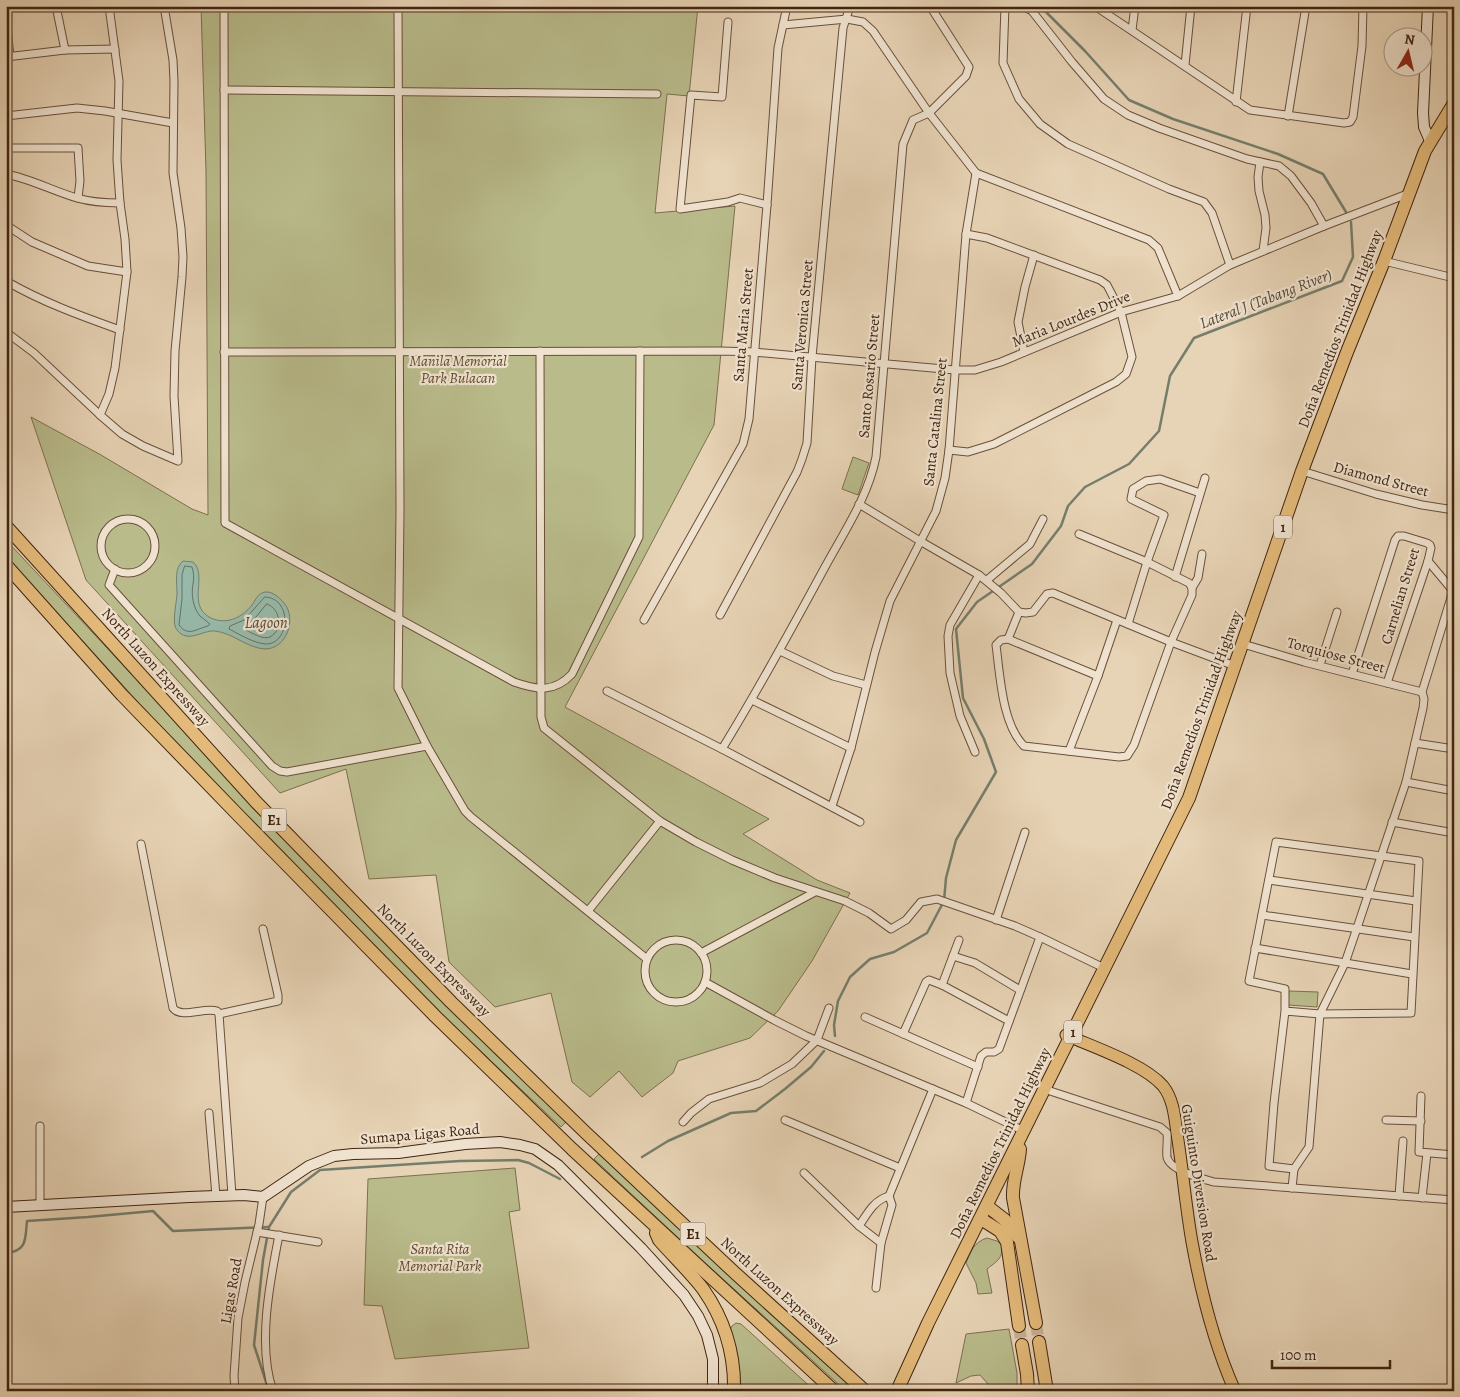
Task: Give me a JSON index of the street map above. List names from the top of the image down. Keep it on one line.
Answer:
{"streets":{"highway":["Doña Remedios Trinidad Highway","1","North Luzon Expressway","E1"],"main road":["Sumapa Ligas Road","Guiguinto Diversion Road"],"street":["Maria Lourdes Drive","Santa Maria Street","Santa Veronica Street","Santo Rosario Street","Santa Catalina Street","Diamond Street","Carnelian Street","Torquiose Street","Ligas Road"]},"crossings":[["Maria Lourdes Drive","Santa Maria Street"],["Maria Lourdes Drive","Santa Veronica Street"],["Maria Lourdes Drive","Doña Remedios Trinidad Highway"],["Maria Lourdes Drive","Santo Rosario Street"],["Maria Lourdes Drive","Santa Catalina Street"],["Doña Remedios Trinidad Highway","Diamond Street"],["Doña Remedios Trinidad Highway","Torquiose Street"],["Carnelian Street","Torquiose Street"],["Sumapa Ligas Road","Ligas Road"]],"water":["Lateral J (Tabang River)","Lagoon"],"parks":["Manila Memorial Park Bulacan","Santa Rita Memorial Park"],"scale_bar":"100 m","north":"top"}
